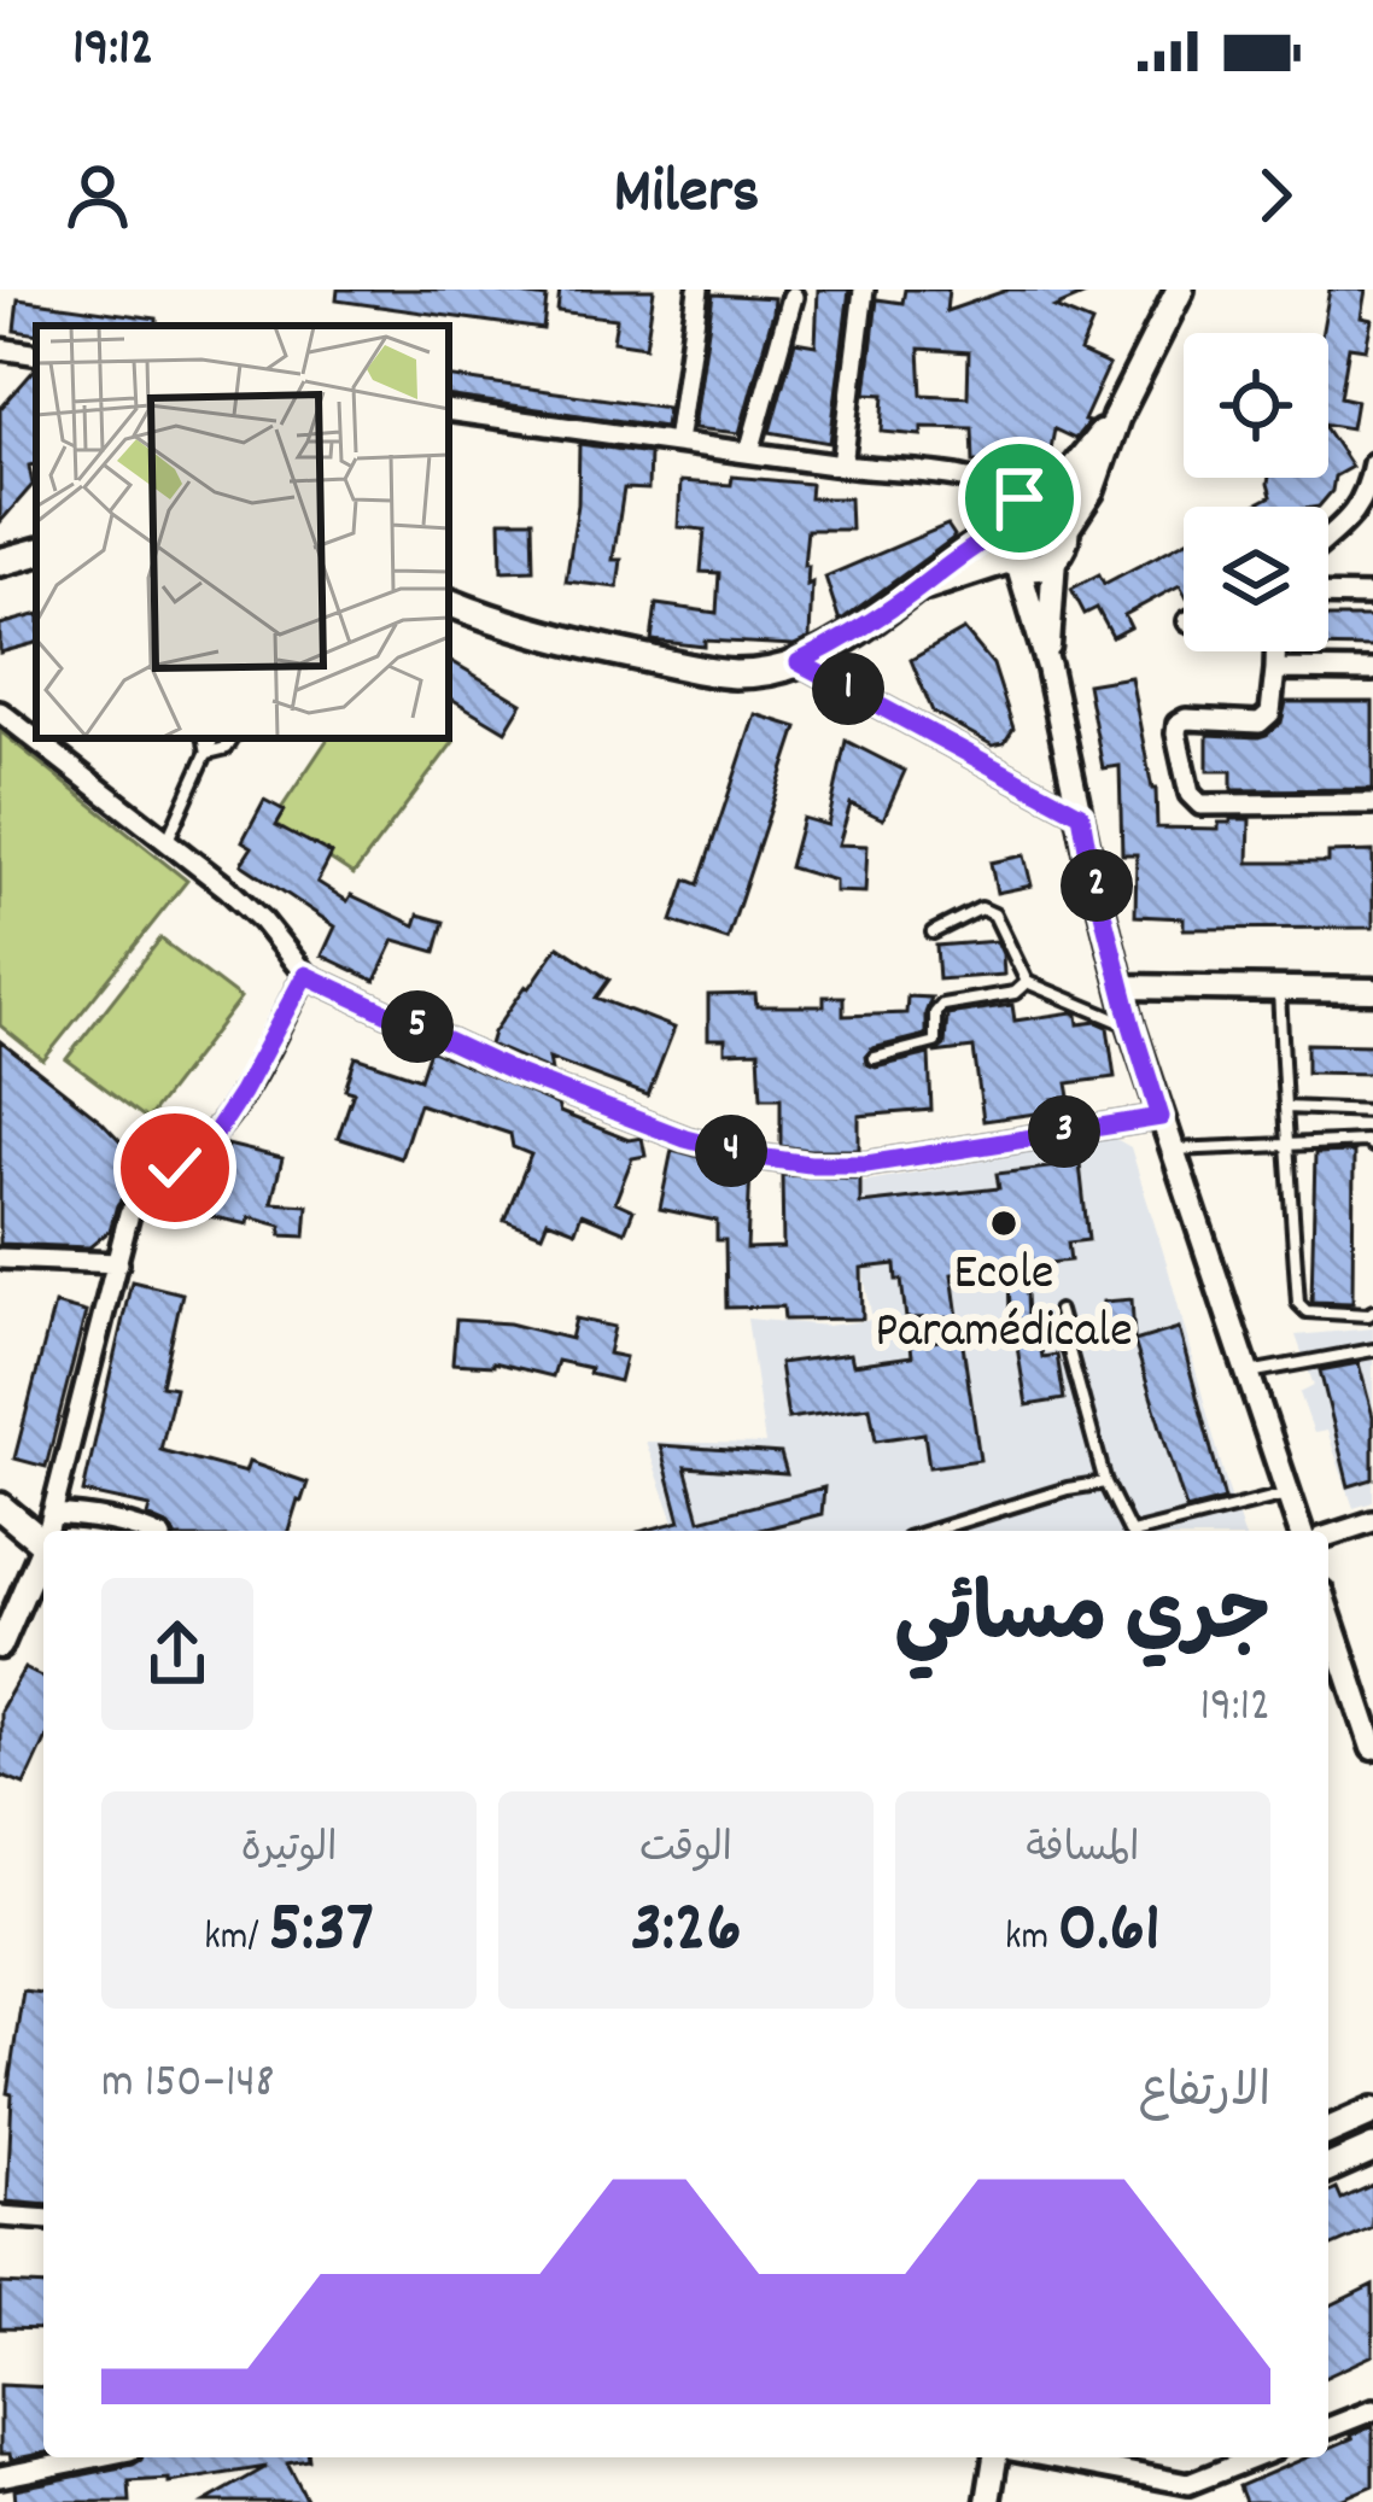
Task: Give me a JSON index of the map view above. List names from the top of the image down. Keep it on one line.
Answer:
{"places":["Ecole Paramédicale"],"page":{"status":"19:12","header":"Milers","pins":["1","2","5","3","4"],"heading":["جري مسائي","19:12"],"stats":[["المسافة","0.61 km"],["الوقت","3:26"],["الوتيرة","5:37 /km"]],"chart":["الارتفاع","148–150 m"]}}
